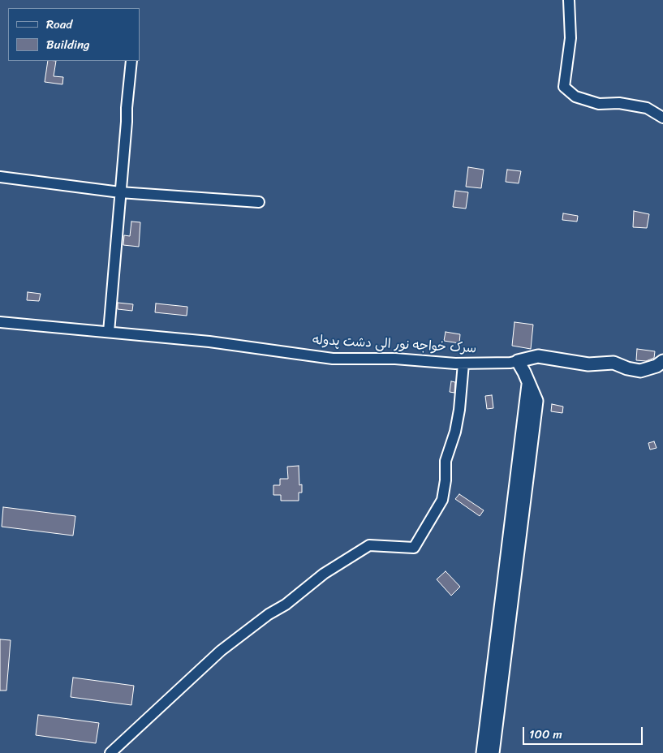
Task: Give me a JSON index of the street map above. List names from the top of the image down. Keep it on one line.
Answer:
{"streets":{"main road":["سرک خواجه نور الی دشت پدوله"]},"legend":["Road","Building"],"scale_bar":"100 m"}
